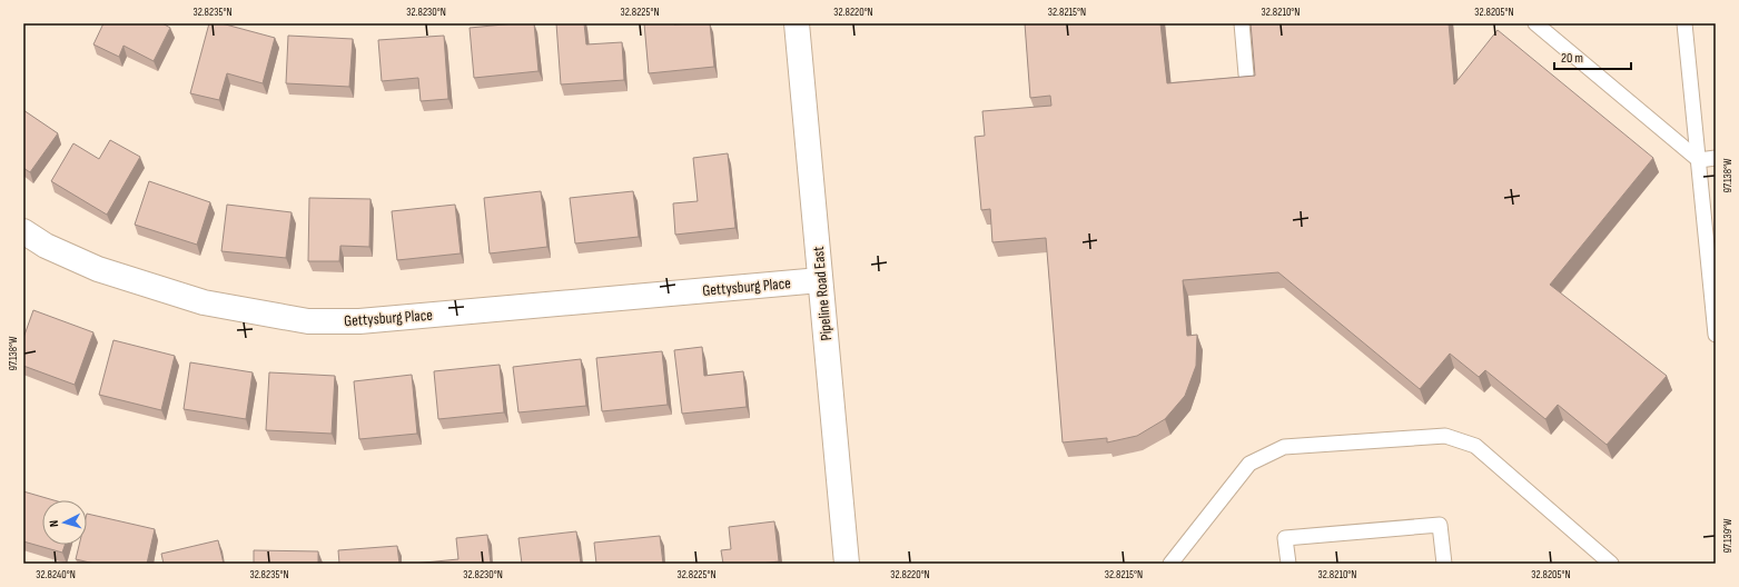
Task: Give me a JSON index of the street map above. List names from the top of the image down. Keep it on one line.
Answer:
{"streets":{"street":["Gettysburg Place","Pipeline Road East"]},"crossings":[["Gettysburg Place","Pipeline Road East"]],"scale_bar":"20 m","north":"left","coordinates":["32.8235°N","32.8230°N","32.8225°N","32.8220°N","32.8215°N","32.8210°N","32.8205°N","97.138°W","97.139°W","32.8240°N"]}
